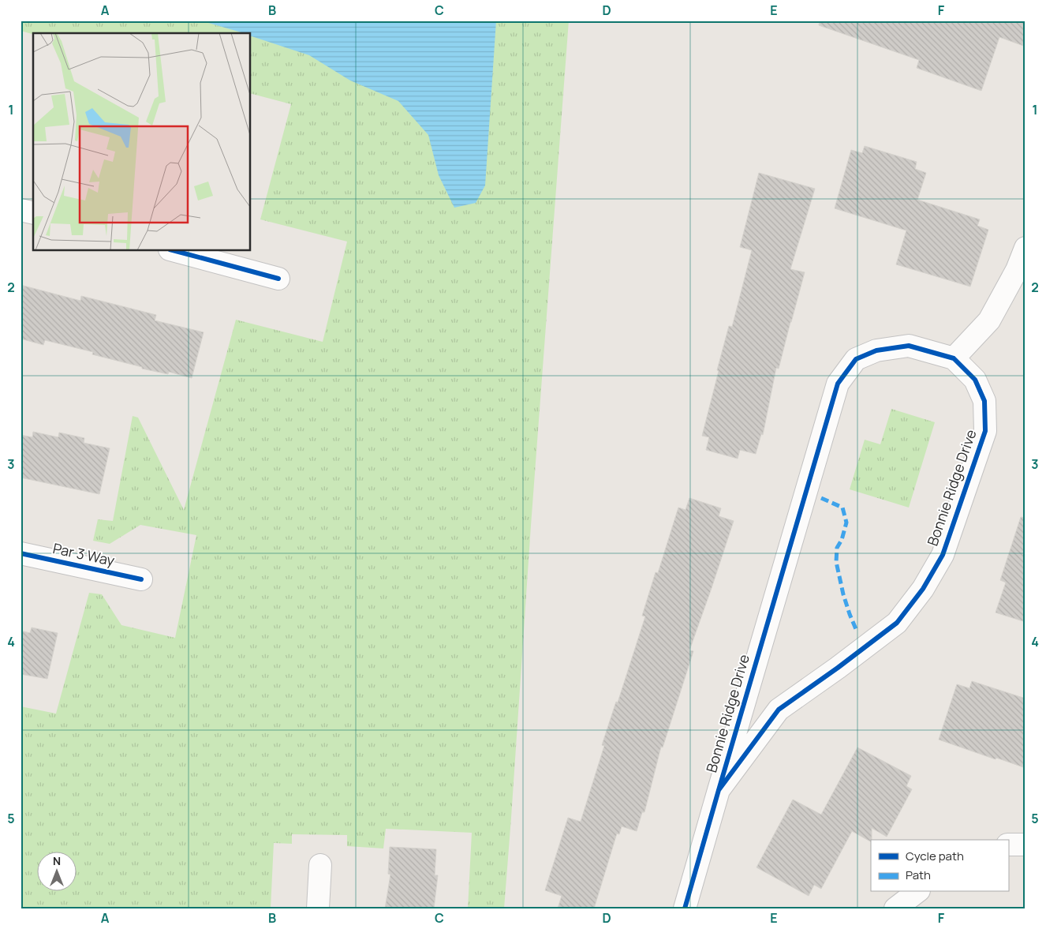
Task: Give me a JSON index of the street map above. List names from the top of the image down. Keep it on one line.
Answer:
{"streets":{"street":["Bonnie Ridge Drive","Par 3 Way"]},"legend":["Cycle path","Path"],"north":"top","grid":{"columns":["A","B","C","D","E","F"],"rows":["1","2","3","4","5"]}}
